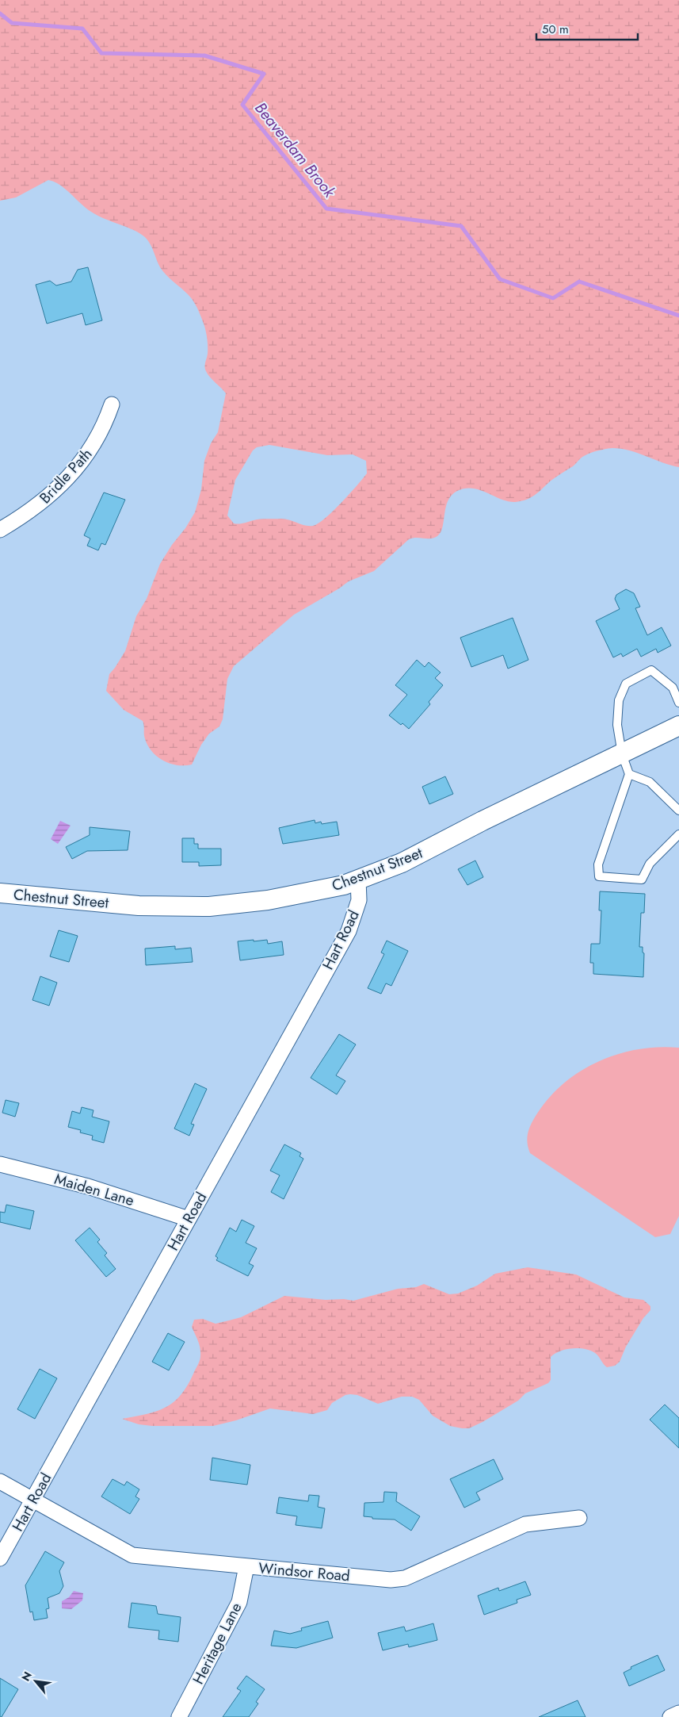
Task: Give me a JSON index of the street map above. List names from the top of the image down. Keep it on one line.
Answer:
{"streets":{"street":["Bridle Path","Chestnut Street","Hart Road","Maiden Lane","Windsor Road","Heritage Lane"]},"crossings":[["Chestnut Street","Hart Road"],["Hart Road","Maiden Lane"],["Hart Road","Windsor Road"],["Windsor Road","Heritage Lane"]],"water":["Beaverdam Brook"],"scale_bar":"50 m","north":"top left"}
